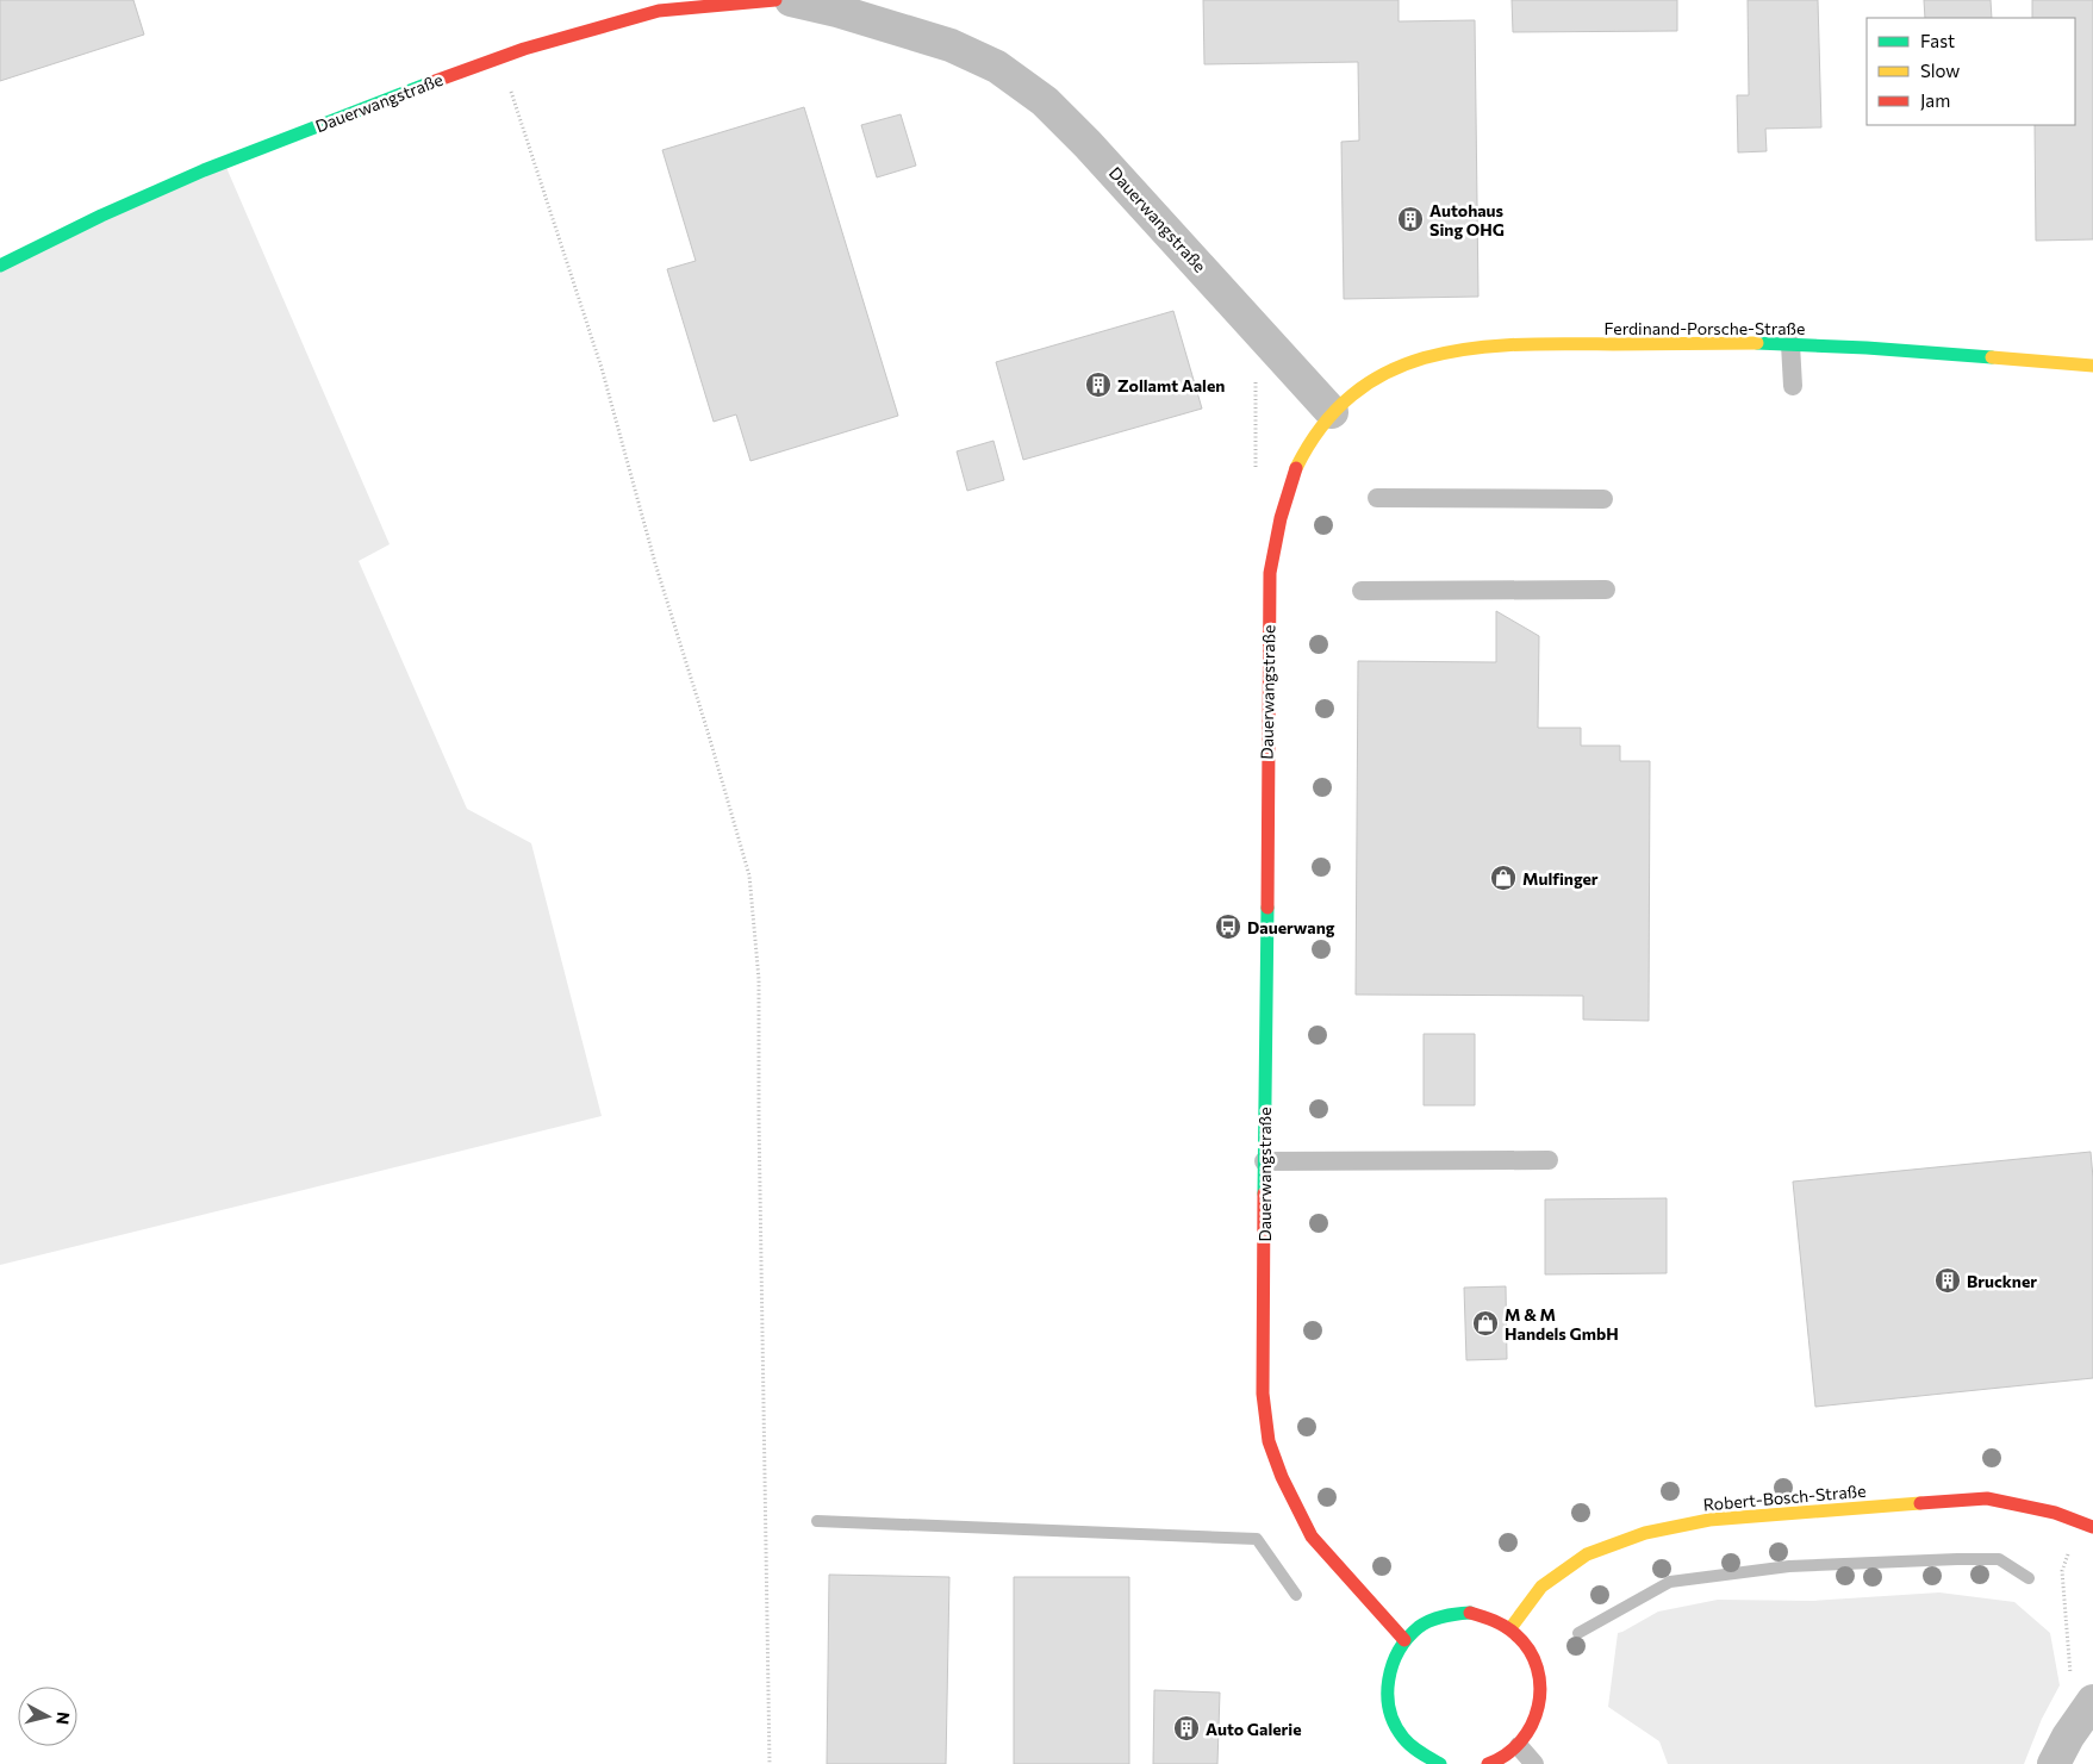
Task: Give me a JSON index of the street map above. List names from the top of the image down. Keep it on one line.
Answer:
{"streets":{"street":["Dauerwangstraße","Ferdinand-Porsche-Straße","Robert-Bosch-Straße"]},"crossings":[["Dauerwangstraße","Ferdinand-Porsche-Straße"]],"places":{"building":["Autohaus Sing OHG","Zollamt Aalen","Bruckner","Auto Galerie"],"shop":["Mulfinger","M & M Handels GmbH"],"bus stop":["Dauerwang"]},"legend":["Fast","Slow","Jam"],"north":"right"}
